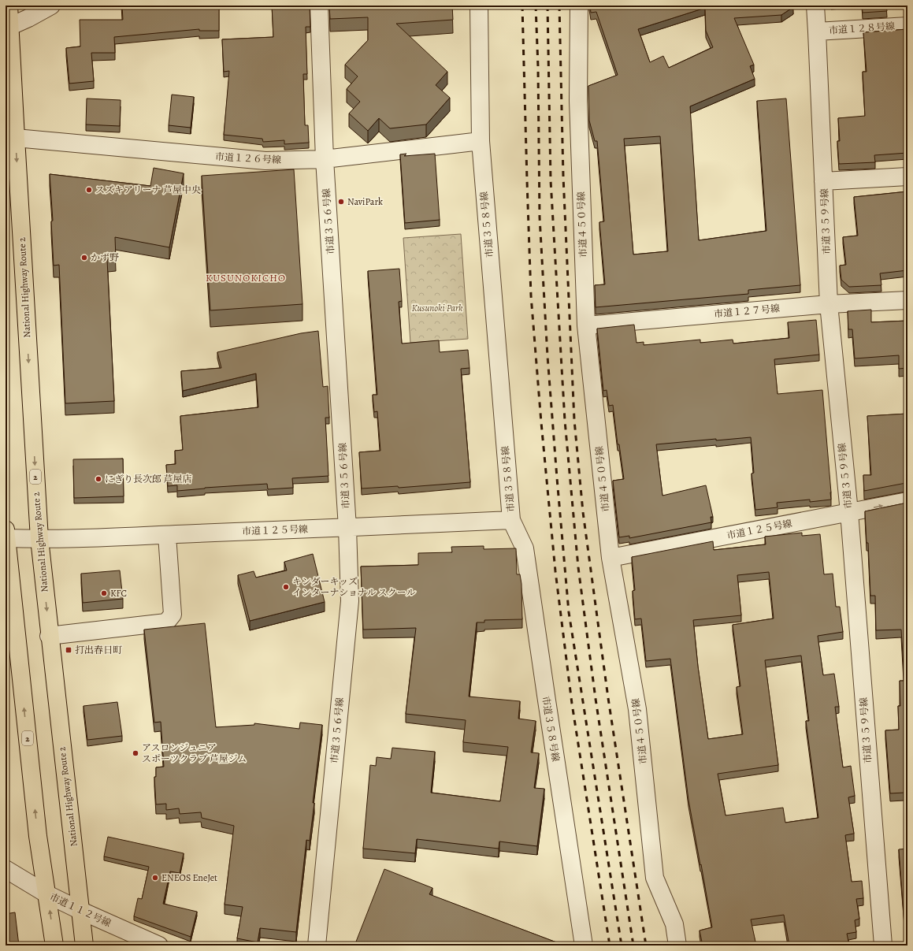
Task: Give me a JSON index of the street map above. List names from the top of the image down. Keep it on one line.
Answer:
{"streets":{"highway":["National Highway Route 2","2"],"street":["市道１２８号線","市道１２６号線","市道３５６号線","市道３５９号線","市道３５８号線","市道４５０号線","市道１２７号線","市道１２５号線","市道１１２号線"]},"crossings":[["市道１２８号線","市道３５９号線"],["市道１２６号線","市道３５６号線"],["市道１２６号線","市道３５８号線"],["市道１２６号線","National Highway Route 2"],["市道３５６号線","市道１２５号線"],["市道３５９号線","市道１２７号線"],["市道３５９号線","市道１２５号線"],["市道３５８号線","市道１２５号線"],["市道４５０号線","市道１２７号線"],["市道４５０号線","市道１２５号線"],["National Highway Route 2","市道１２５号線"],["National Highway Route 2","市道１１２号線"],["2","市道１２５号線"],["2","市道１１２号線"]],"one_way":["National Highway Route 2"],"districts":["KUSUNOKICHO"],"parks":["Kusunoki Park"],"places":{"other":["スズキアリーナ 芦屋中央","NaviPark","かず野","にぎり長次郎 芦屋店","キンダーキッズ インターナショナル スクール","KFC","アスロンジュニア スポーツクラブ 芦屋ジム","ENEOS EneJet"],"transit":["打出春日町"]}}
